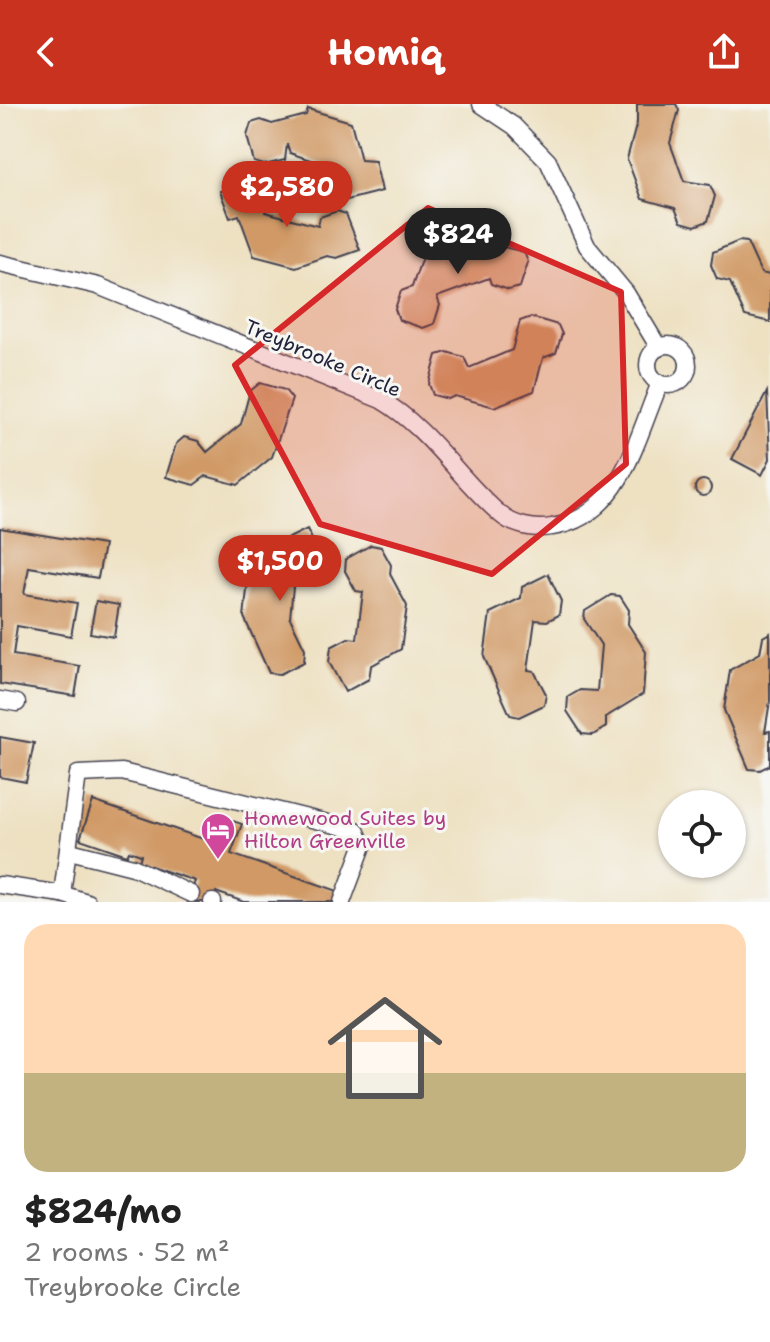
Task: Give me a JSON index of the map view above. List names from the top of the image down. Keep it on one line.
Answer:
{"streets":{"street":["Treybrooke Circle"]},"places":{"hotel":["Homewood Suites by Hilton Greenville"]},"page":{"header":"Homiq","price":["$2,580","$824","$1,500"],"list":[{"name":"$824/mo","note":"2 rooms · 52 m² · Treybrooke Circle"}]}}
